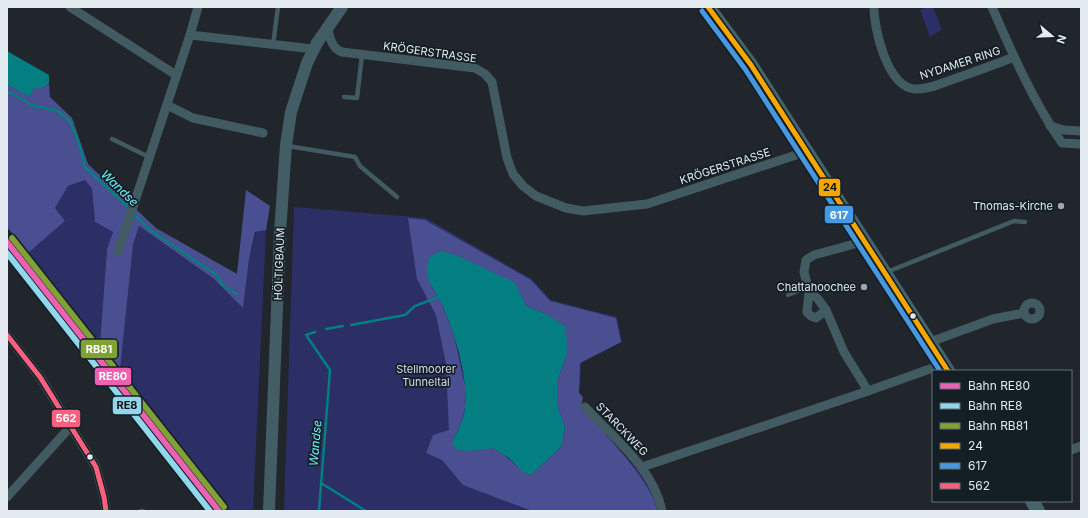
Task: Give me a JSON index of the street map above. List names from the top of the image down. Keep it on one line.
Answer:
{"streets":{"main road":["HÖLTIGBAUM"],"street":["KRÖGERSTRASSE","NYDAMER RING","STARCKWEG"]},"crossings":[["KRÖGERSTRASSE","HÖLTIGBAUM"]],"water":["Wandse"],"parks":["Stellmoorer Tunneltal"],"places":["Thomas-Kirche","Chattahoochee"],"lines":["transit line 24","transit line 617","rail line RB81","rail line RE80","rail line RE8","transit line 562"],"legend":["Bahn RE80","Bahn RE8","Bahn RB81","24","617","562"],"north":"right"}
